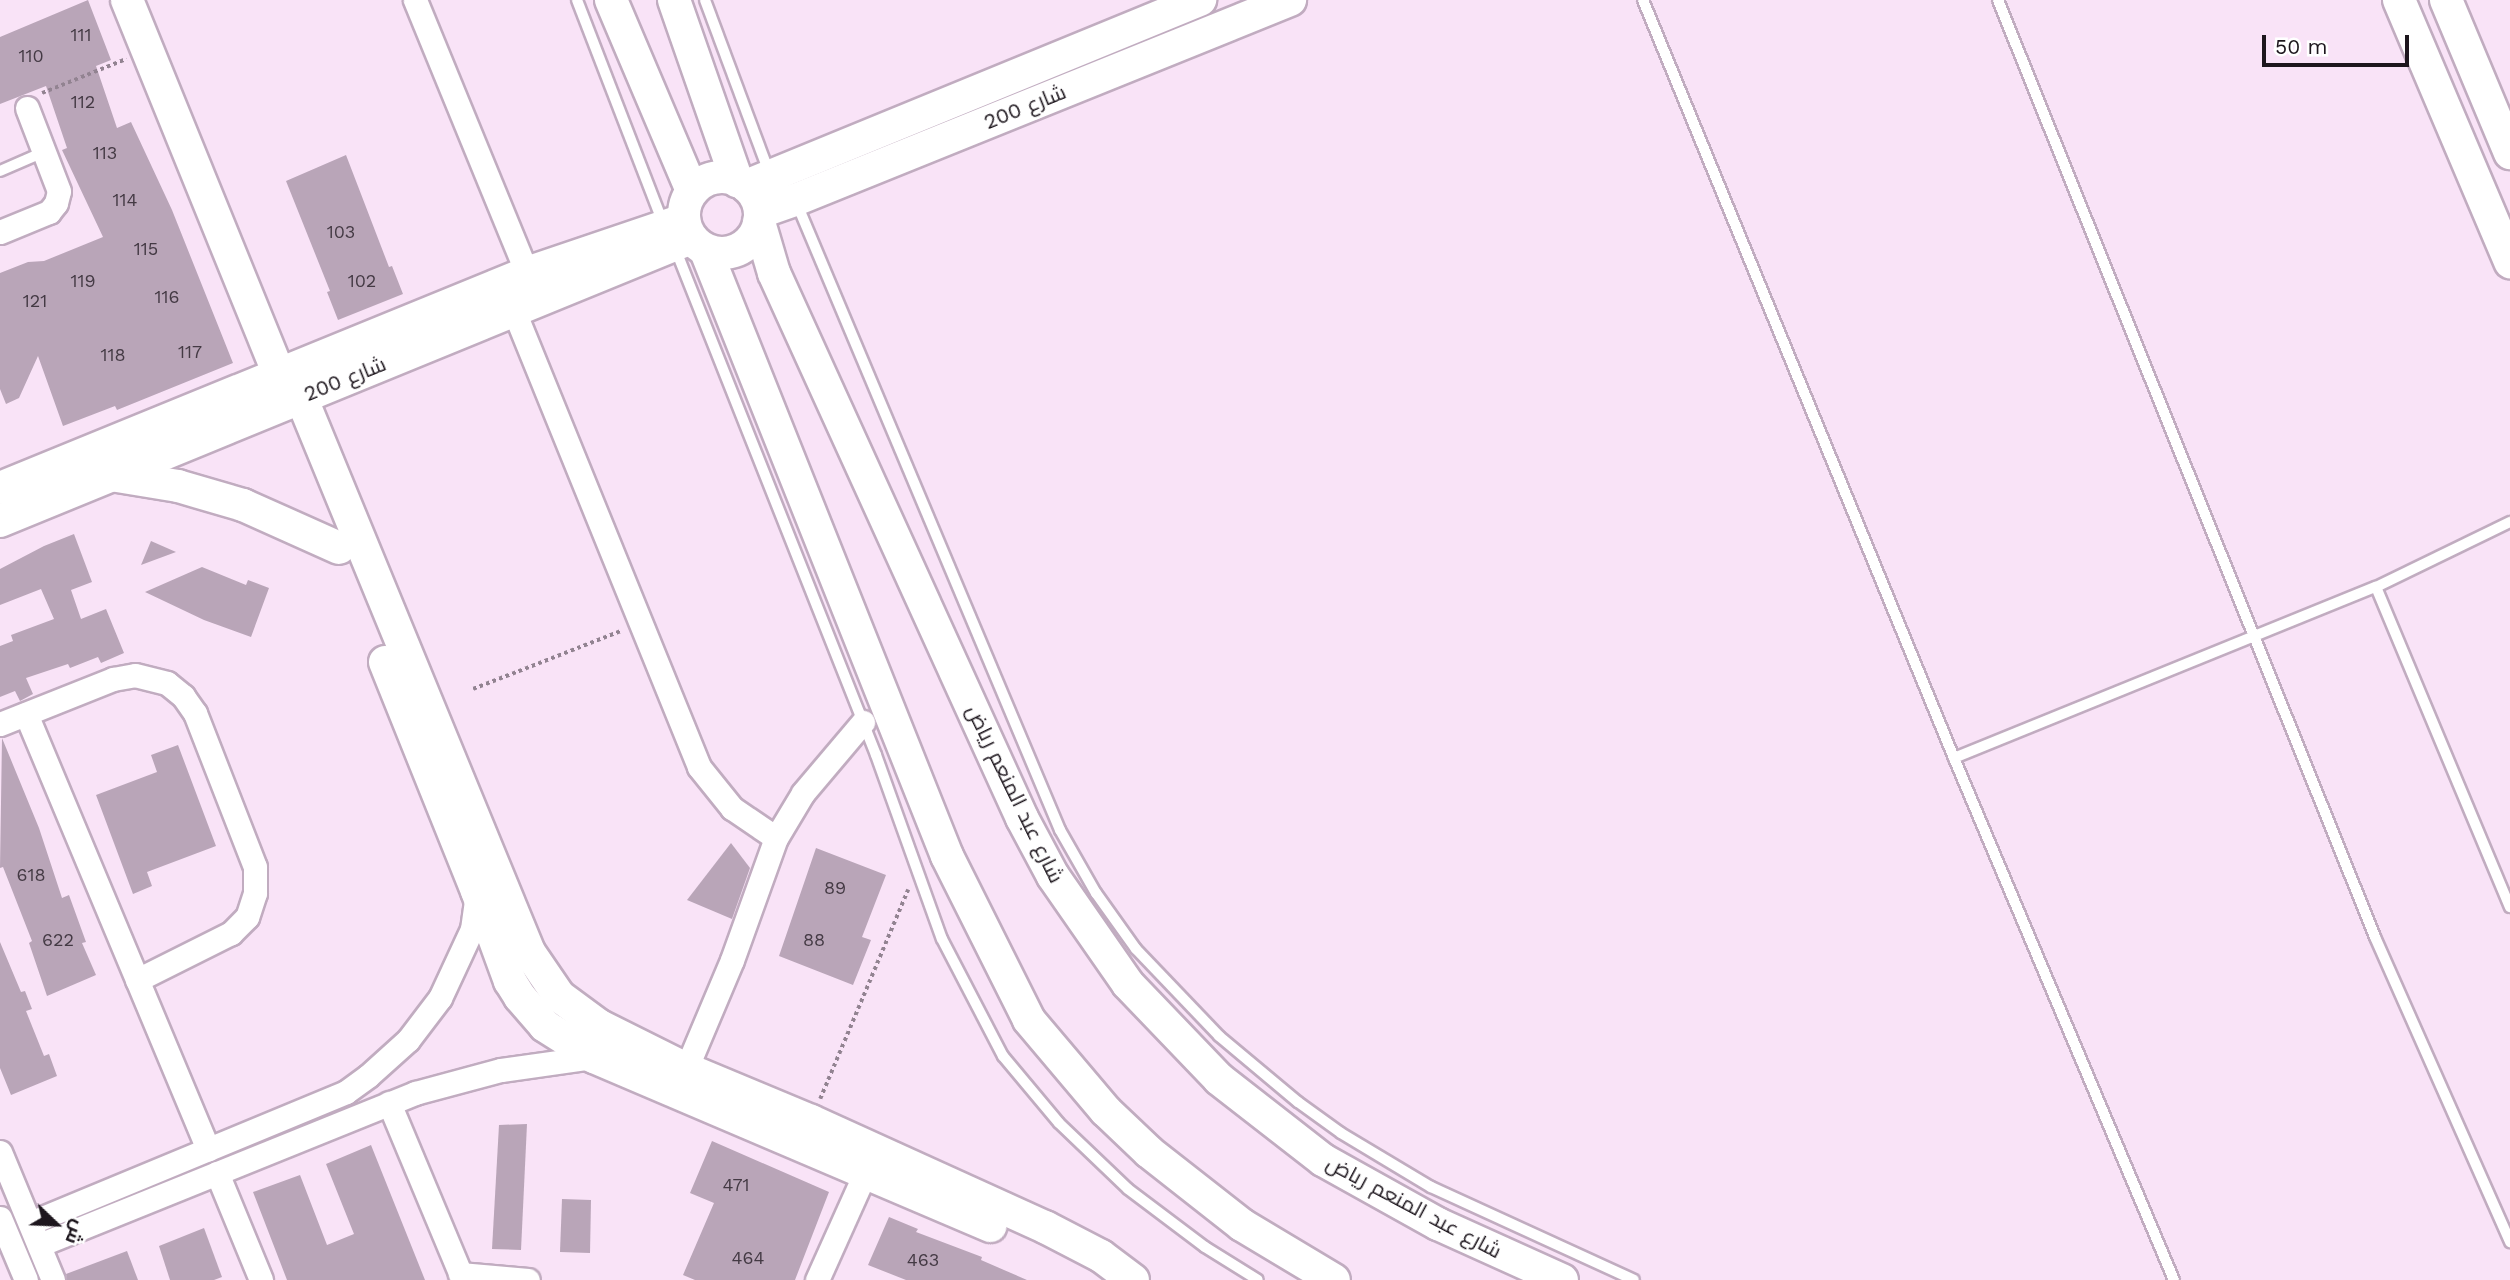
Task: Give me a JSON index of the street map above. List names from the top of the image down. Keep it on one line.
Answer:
{"streets":{"street":["شارع 200","شارع عبد المنعم رياض"]},"crossings":[["شارع 200","شارع عبد المنعم رياض"]],"house_numbers":["111","110","112","113","114","103","115","119","102","116","121","117","118","618","89","622","88","471","464","463"],"scale_bar":"50 m","north":"bottom right"}
